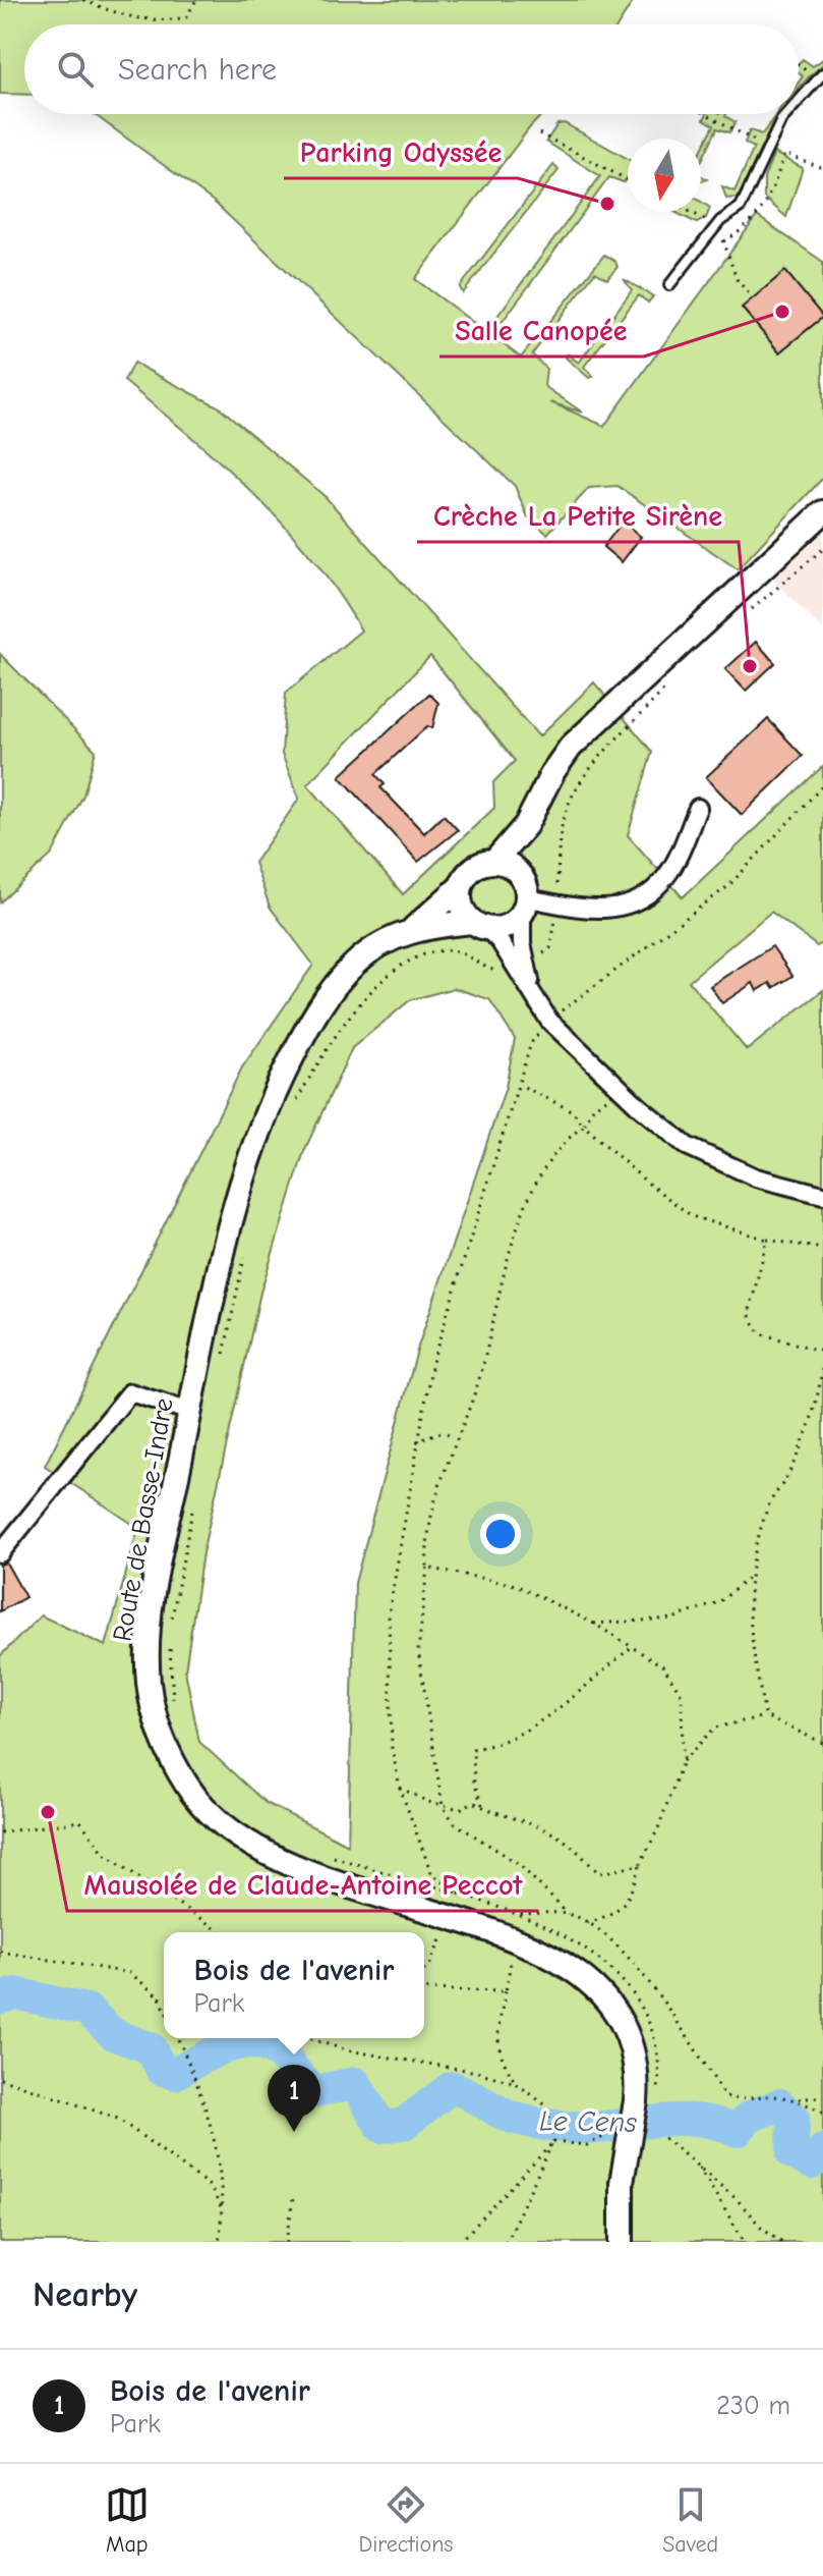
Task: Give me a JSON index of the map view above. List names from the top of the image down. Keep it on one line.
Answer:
{"streets":{"main road":["Route de Basse-Indre"]},"water":["Le Cens"],"places":["Parking Odyssée","Salle Canopée","Crèche La Petite Sirène","Mausolée de Claude-Antoine Peccot"],"north":"bottom","page":{"search":"Search here","popup":["Bois de l'avenir","Park"],"pins":"1","heading":"Nearby","list":[{"mark":"1","name":"Bois de l'avenir","note":"Park","value":"230 m"}],"nav":["Map","Directions","Saved"]}}
